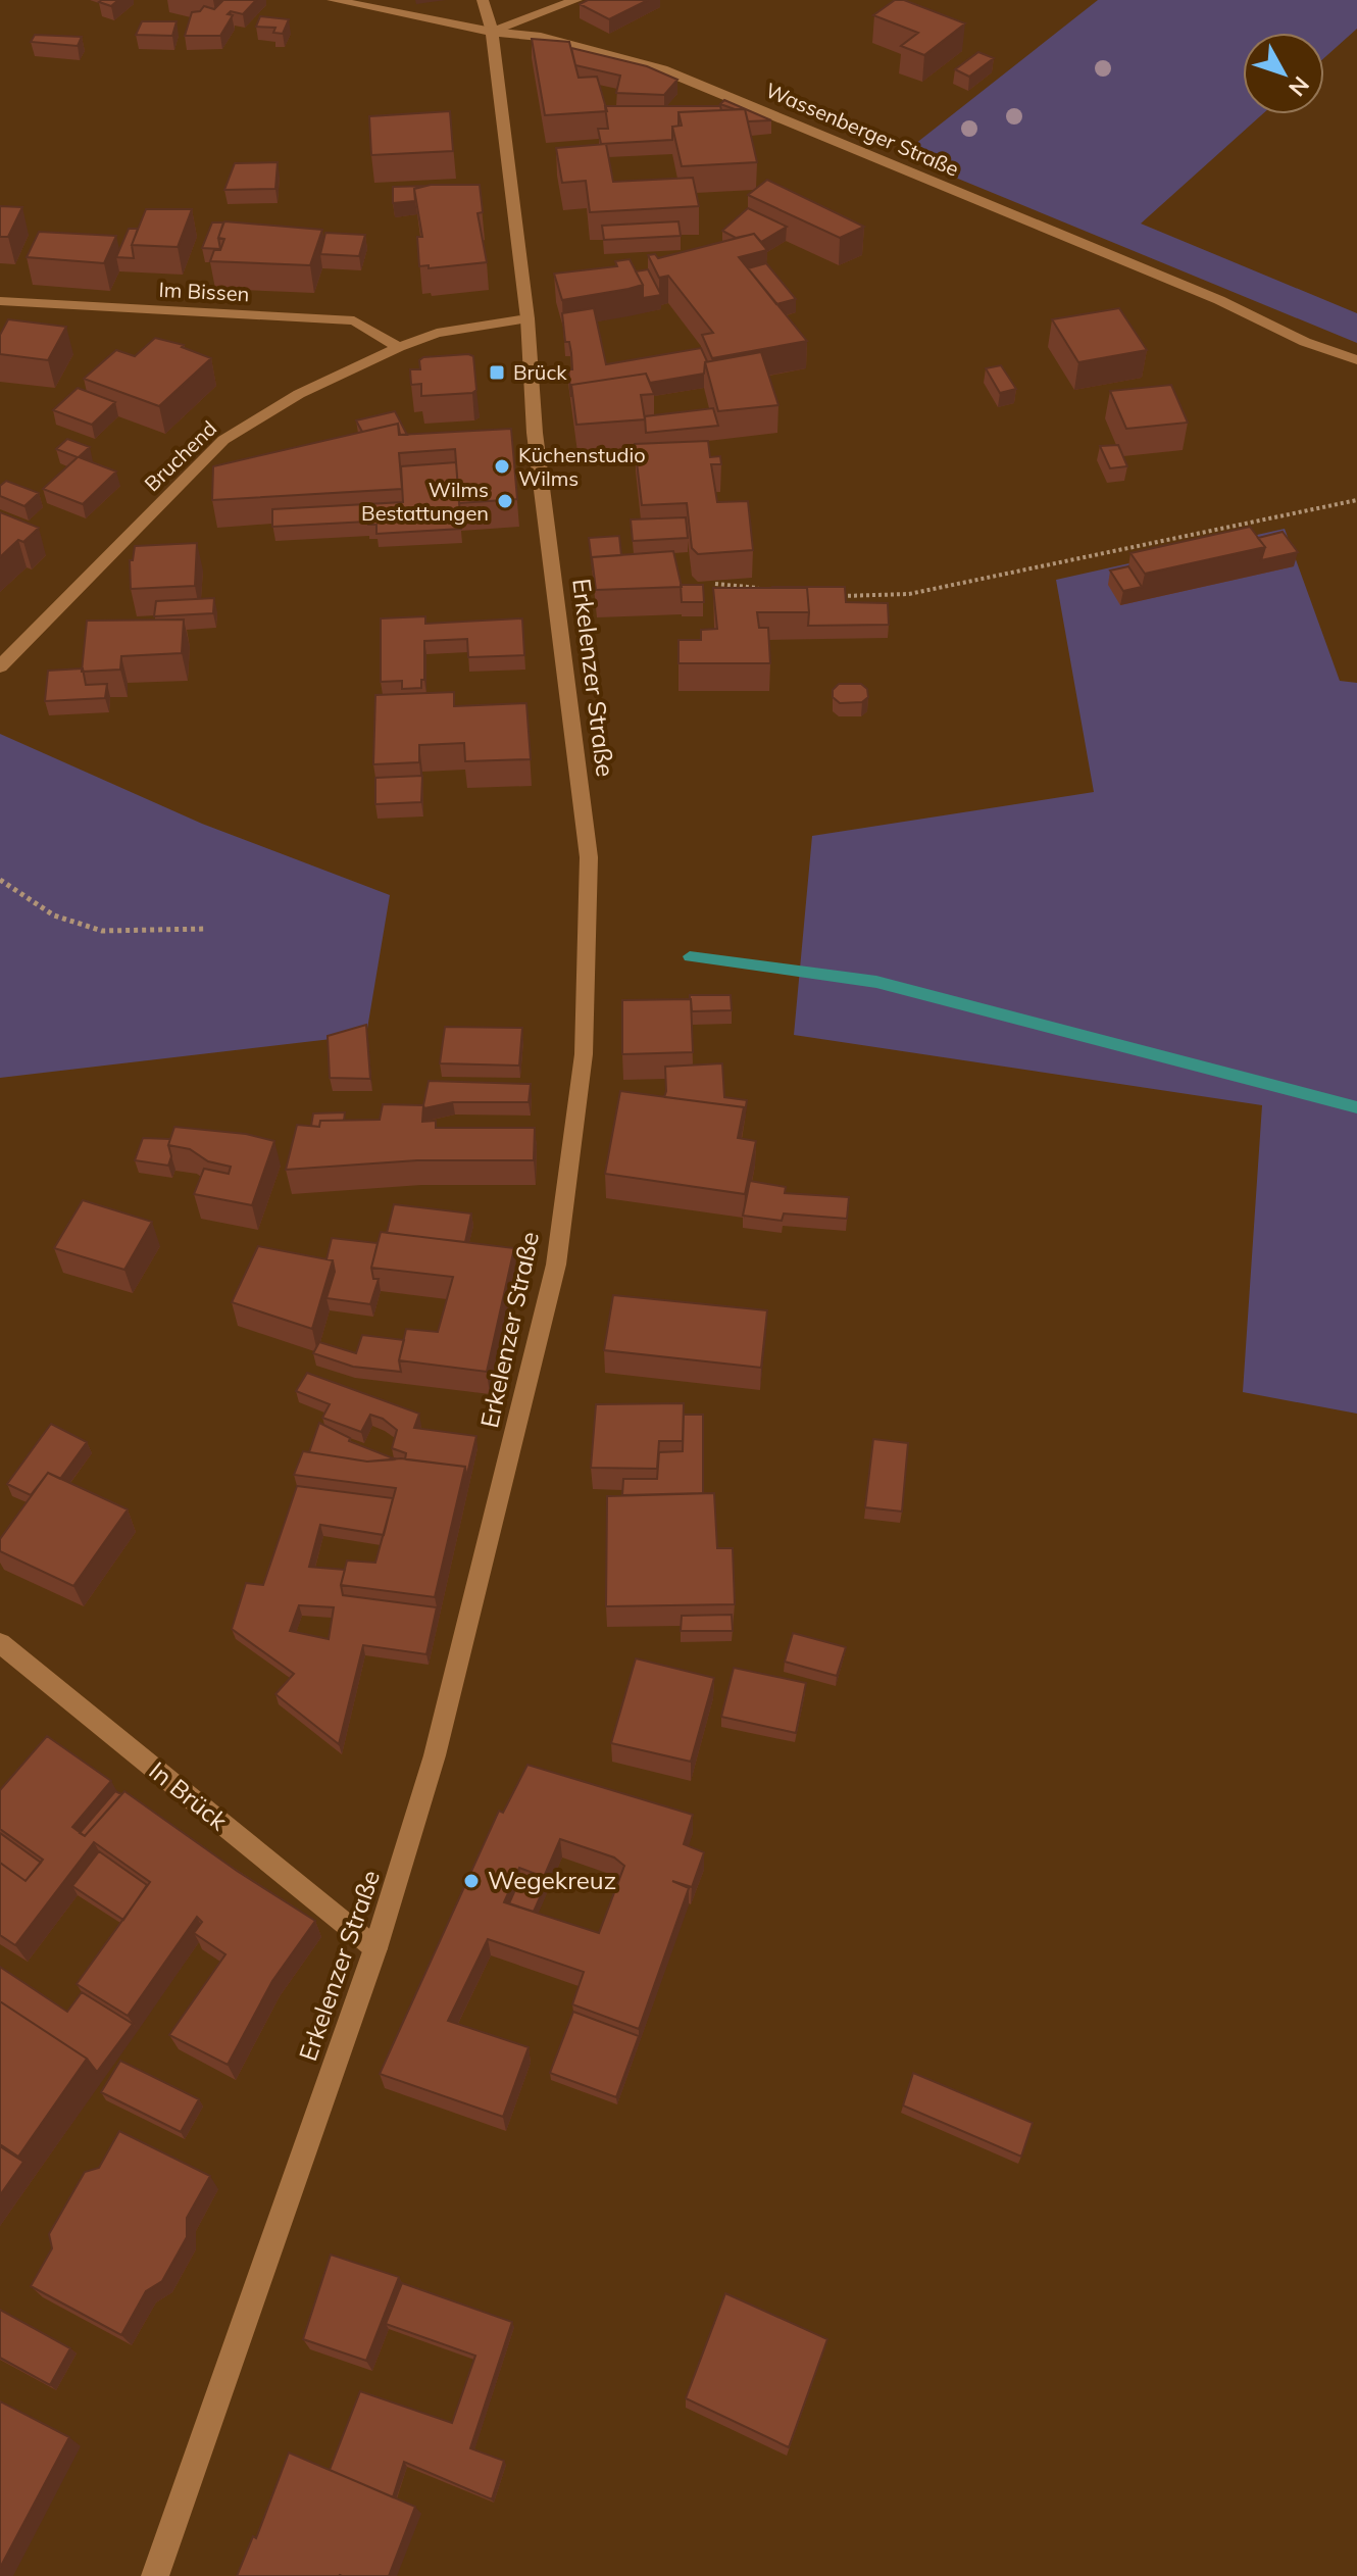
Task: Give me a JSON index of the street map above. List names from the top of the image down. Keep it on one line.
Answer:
{"streets":{"street":["Wassenberger Straße","Im Bissen","Bruchend","Erkelenzer Straße","In Brück"]},"crossings":[["Wassenberger Straße","Erkelenzer Straße"],["Im Bissen","Bruchend"],["Bruchend","Erkelenzer Straße"],["Erkelenzer Straße","In Brück"]],"places":{"transit":["Brück"],"other":["Küchenstudio Wilms","Wilms Bestattungen","Wegekreuz"]},"north":"bottom right"}
